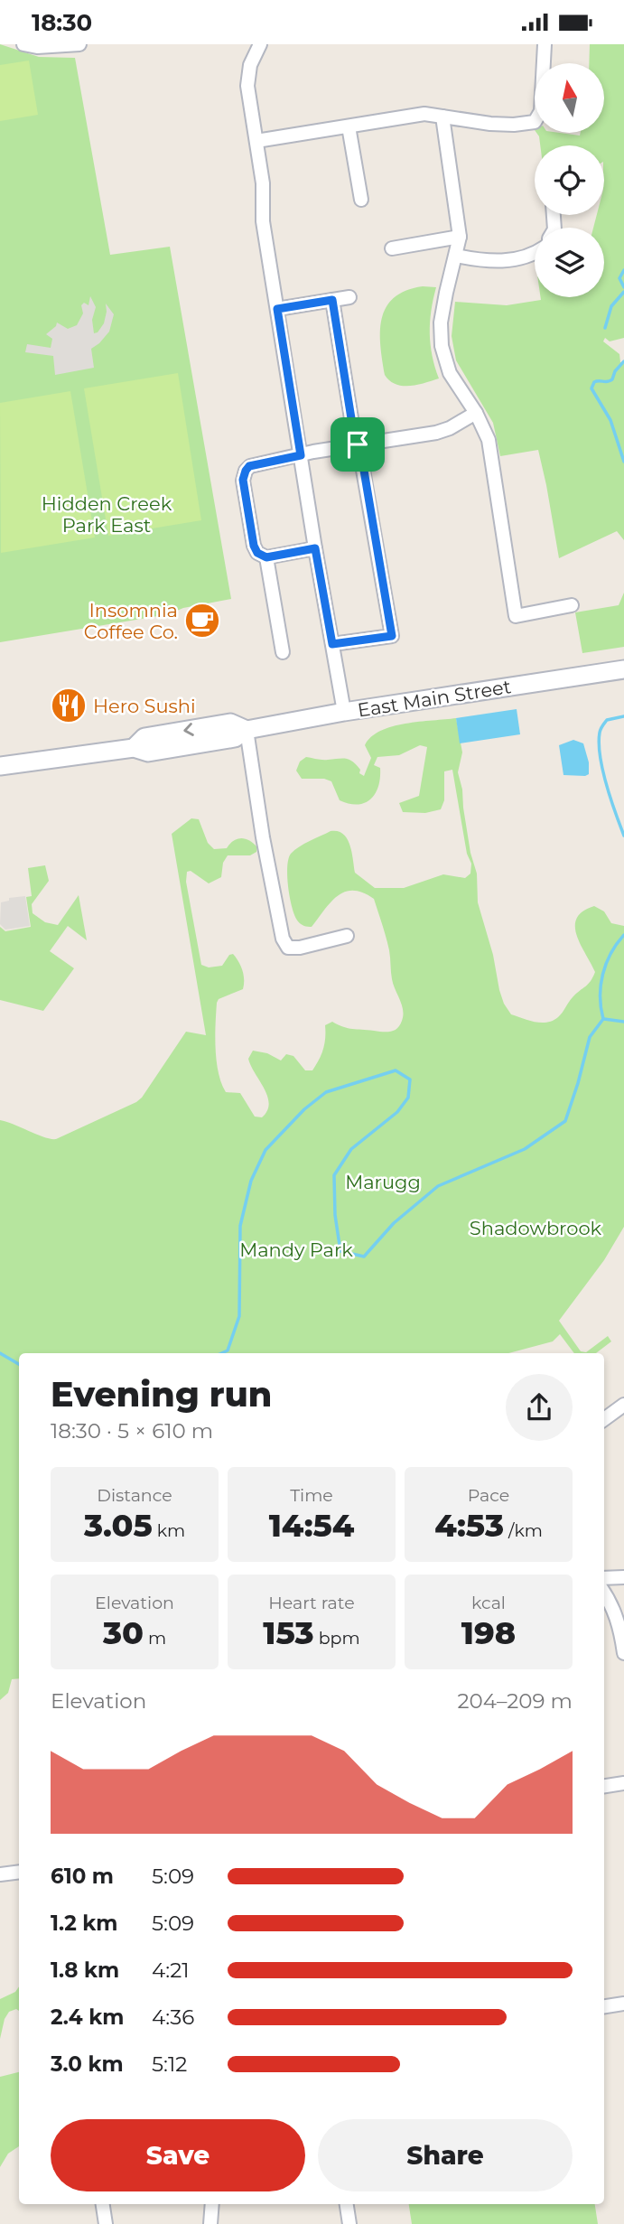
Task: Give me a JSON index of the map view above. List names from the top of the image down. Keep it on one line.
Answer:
{"streets":{"main road":["East Main Street"]},"parks":["Hidden Creek Park East","Marugg","Shadowbrook","Mandy Park"],"places":{"cafe":["Insomnia Coffee Co."],"restaurant":["Hero Sushi"]},"north":"top","page":{"status":"18:30","heading":["Evening run","18:30 · 5 × 610 m"],"stats":[["Distance","3.05 km"],["Time","14:54"],["Pace","4:53 /km"],["Elevation","30 m"],["Heart rate","153 bpm"],["kcal","198"]],"chart":["Elevation","204–209 m"],"list":[{"name":"610 m","note":"5:09"},{"name":"1.2 km","note":"5:09"},{"name":"1.8 km","note":"4:21"},{"name":"2.4 km","note":"4:36"},{"name":"3.0 km","note":"5:12"}],"buttons":["Save","Share"]}}
